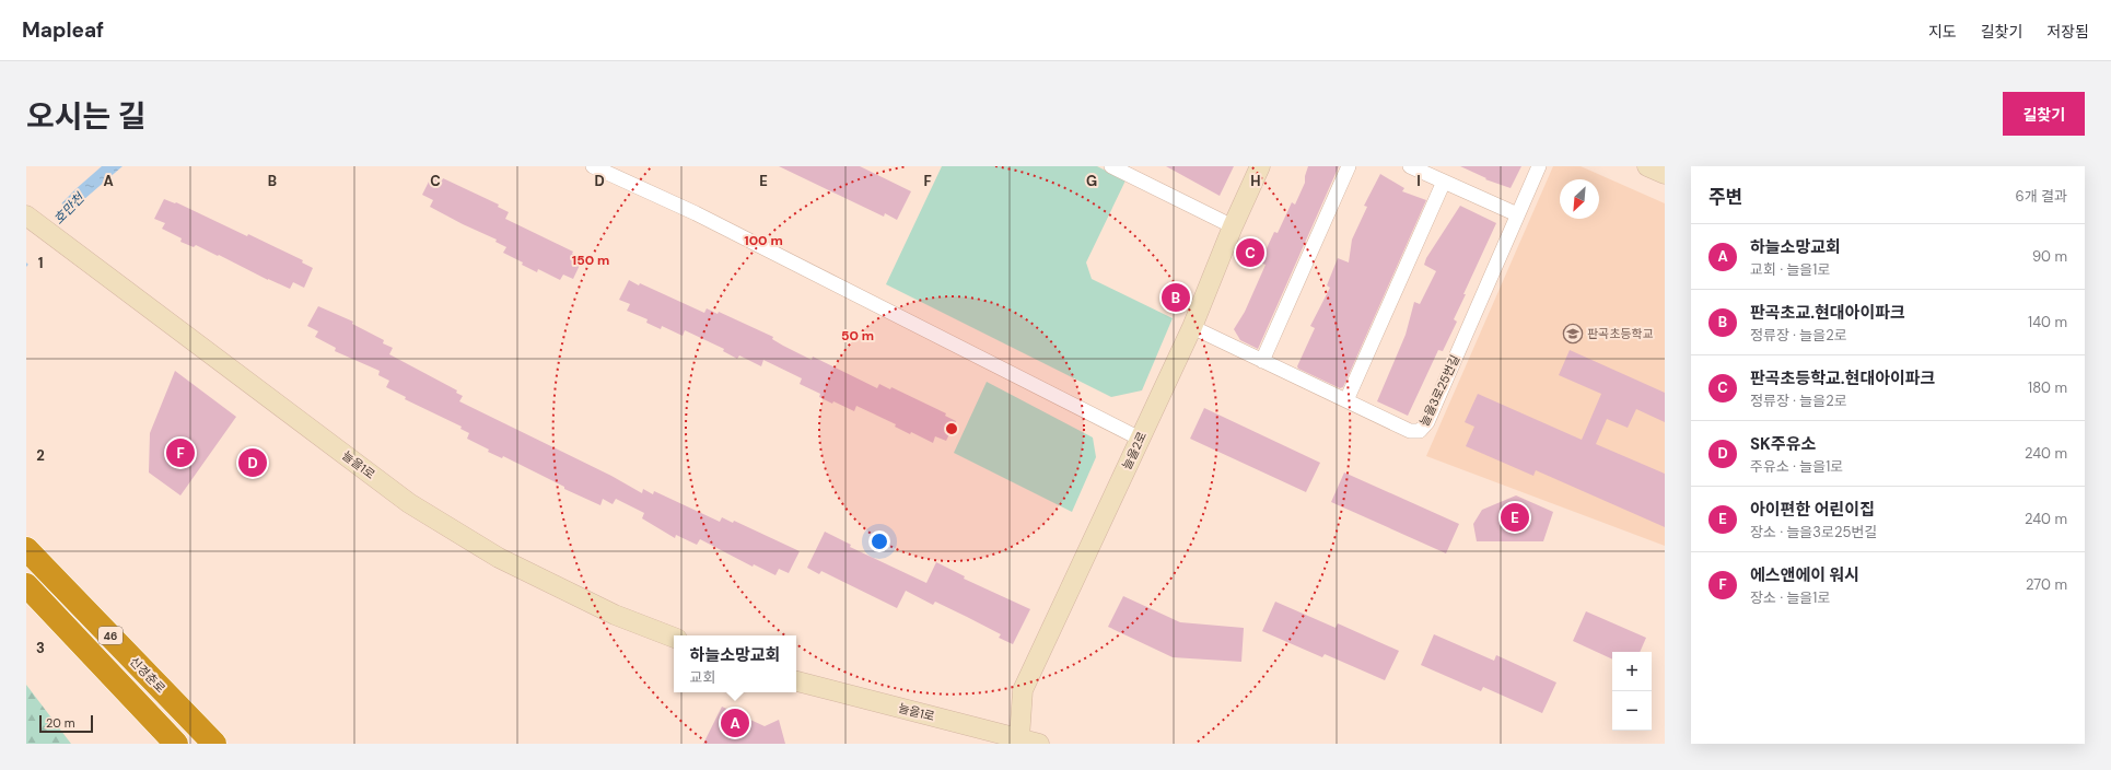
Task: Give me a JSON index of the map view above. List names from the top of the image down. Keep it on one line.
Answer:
{"streets":{"highway":["46","신경춘로"],"street":["늘을3로25번길","늘을2로","늘을1로"]},"crossings":[["늘을3로25번길","늘을2로"],["늘을2로","늘을1로"]],"water":["호만천"],"places":{"school or university":["판곡초등학교"]},"scale_bar":"20 m","north":"bottom left","page":{"header":"Mapleaf","nav":["지도","길찾기","저장됨"],"title":"오시는 길","buttons":"길찾기","heading":["주변","6개 결과"],"list":[{"mark":"A","name":"하늘소망교회","note":"교회 · 늘을1로","value":"90 m"},{"mark":"B","name":"판곡초교.현대아이파크","note":"정류장 · 늘을2로","value":"140 m"},{"mark":"C","name":"판곡초등학교.현대아이파크","note":"정류장 · 늘을2로","value":"180 m"},{"mark":"D","name":"SK주유소","note":"주유소 · 늘을1로","value":"240 m"},{"mark":"E","name":"아이편한 어린이집","note":"장소 · 늘을3로25번길","value":"240 m"},{"mark":"F","name":"에스앤에이 워시","note":"장소 · 늘을1로","value":"270 m"}],"pins":["C","B","F","D","E","A"],"popup":["하늘소망교회","교회"],"map_buttons":["+","−"],"scale":"20 m"},"grid":{"columns":["A","B","C","D","E","F","G","H","I"],"rows":["1","2","3"]},"rings":["100 m","150 m","50 m"]}
